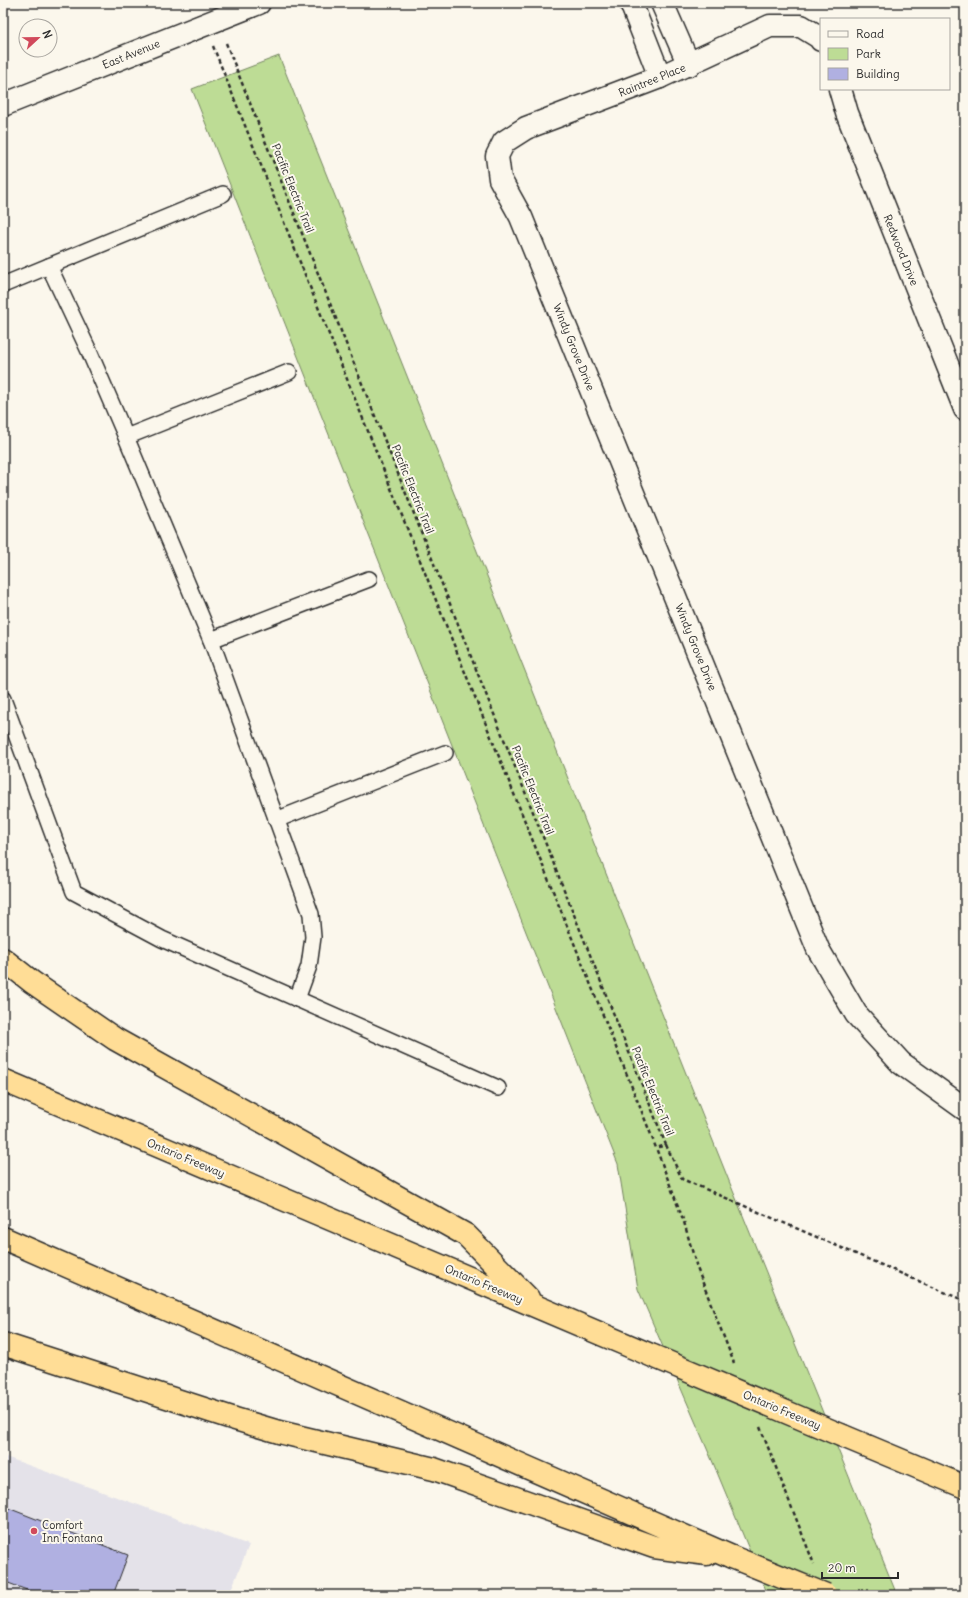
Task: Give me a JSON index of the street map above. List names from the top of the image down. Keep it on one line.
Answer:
{"streets":{"highway":["Ontario Freeway"],"street":["East Avenue","Raintree Place","Redwood Drive","Windy Grove Drive"],"path":["Pacific Electric Trail"]},"crossings":[["Raintree Place","Windy Grove Drive"]],"places":["Comfort Inn Fontana"],"legend":["Road","Park","Building"],"scale_bar":"20 m","north":"right"}
